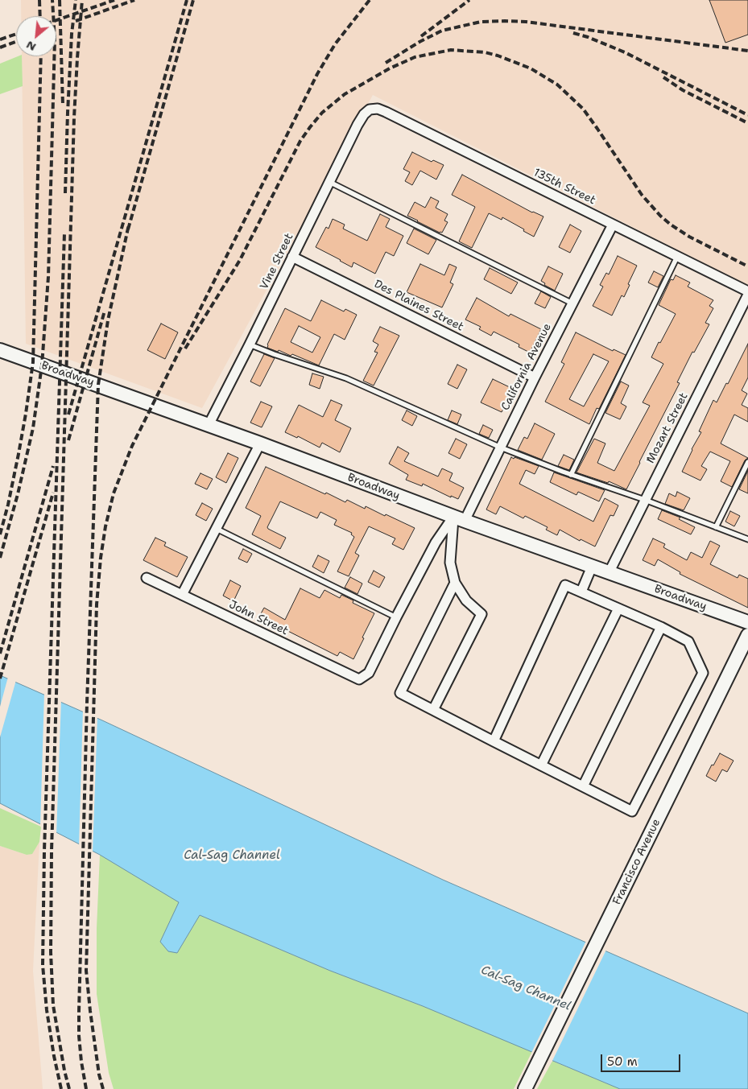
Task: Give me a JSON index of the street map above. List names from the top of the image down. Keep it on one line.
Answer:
{"streets":{"street":["135th Street","Vine Street","Des Plaines Street","California Avenue","Broadway","Mozart Street","John Street","Francisco Avenue"]},"crossings":[["135th Street","Vine Street"],["135th Street","California Avenue"],["135th Street","Mozart Street"],["Vine Street","Des Plaines Street"],["Vine Street","Broadway"],["Des Plaines Street","California Avenue"],["California Avenue","Broadway"],["California Avenue","John Street"],["Broadway","Mozart Street"]],"water":["Cal-Sag Channel"],"scale_bar":"50 m","north":"bottom left"}
